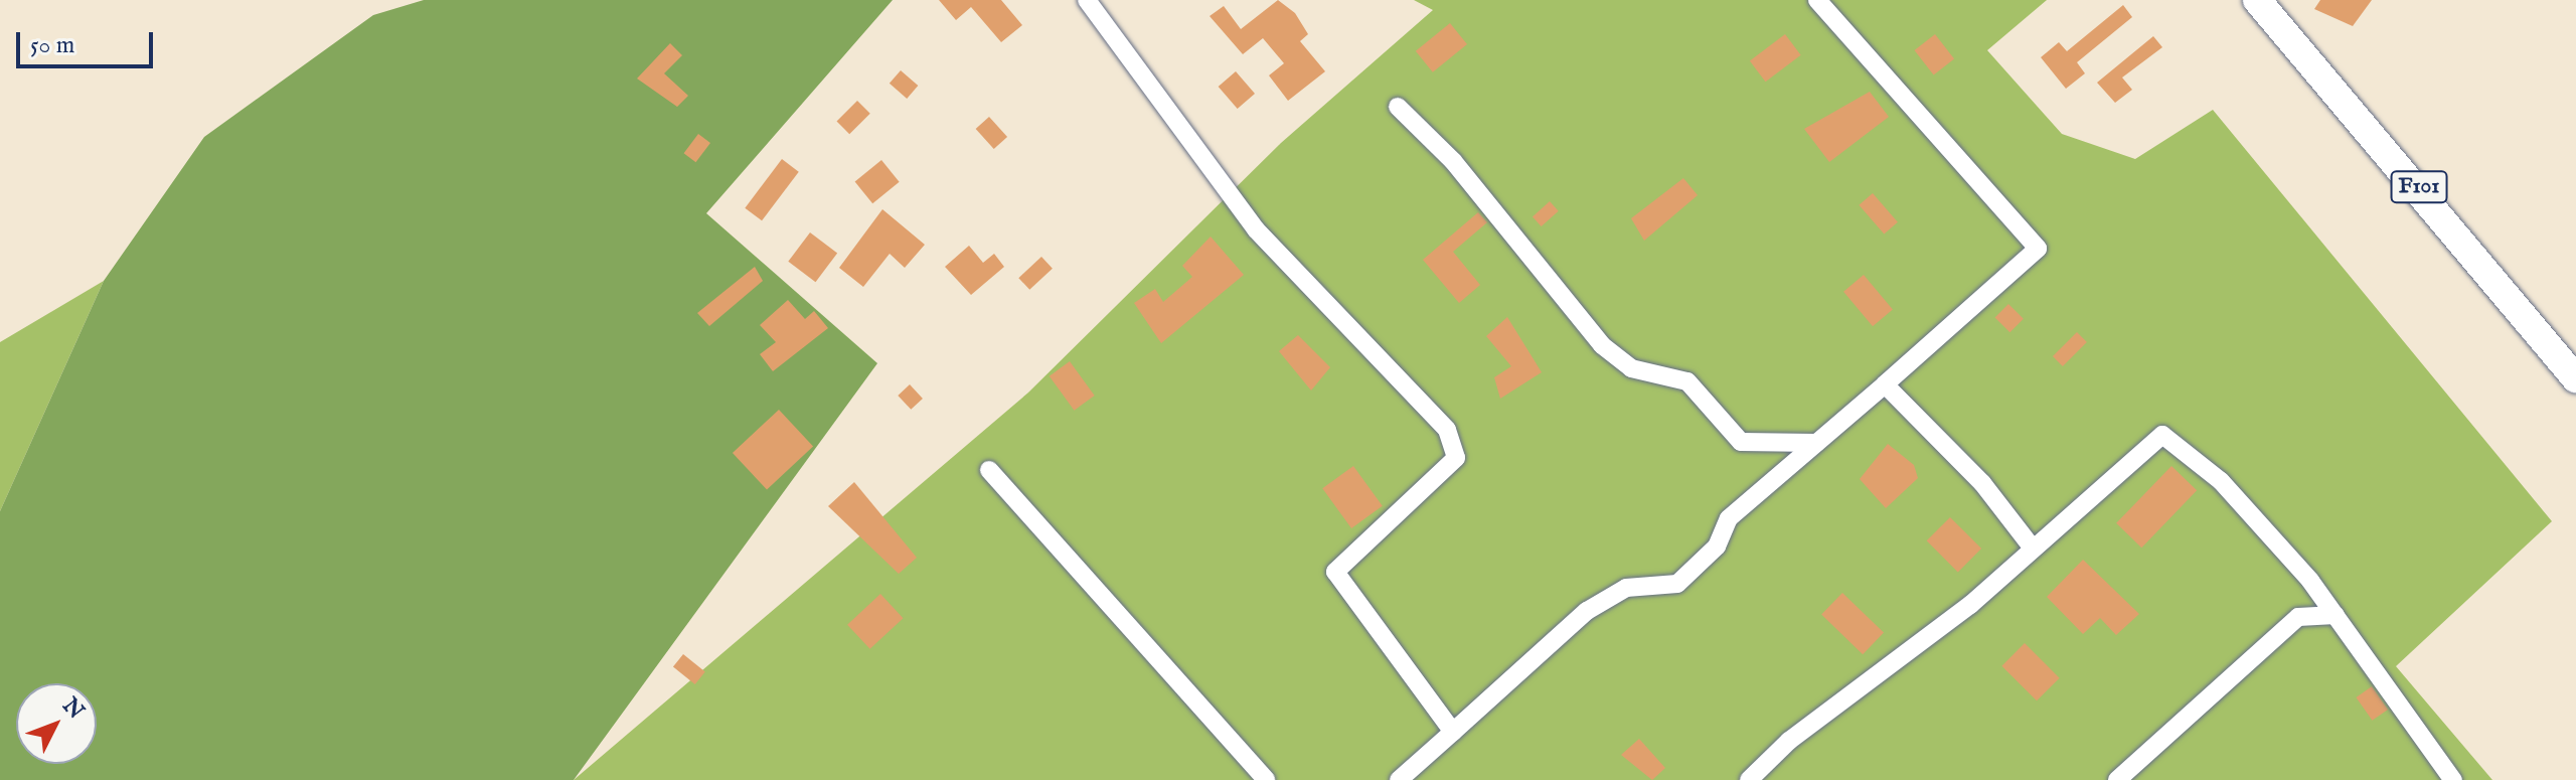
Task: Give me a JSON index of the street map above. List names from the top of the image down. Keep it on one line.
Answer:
{"streets":{"main road":["F101"]},"scale_bar":"50 m","north":"top right"}
